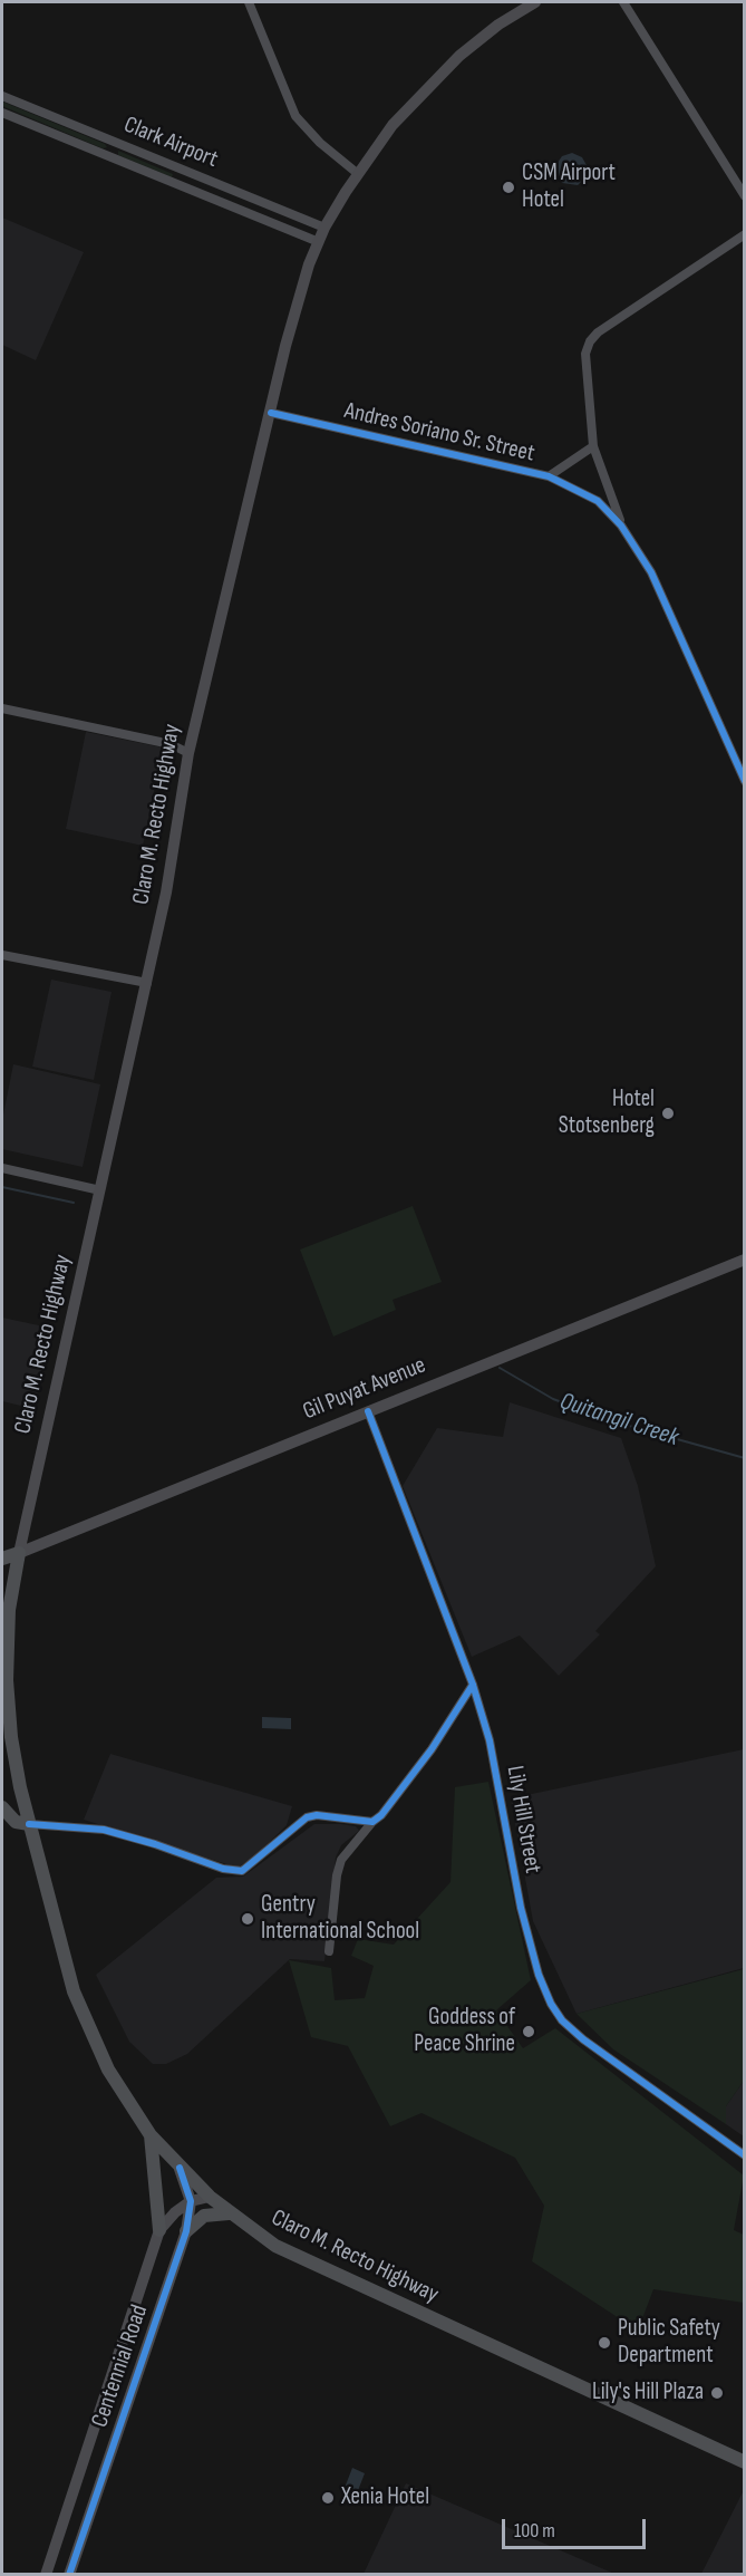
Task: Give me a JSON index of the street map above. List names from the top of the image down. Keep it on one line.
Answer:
{"streets":{"main road":["Claro M. Recto Highway","Gil Puyat Avenue","Centennial Road"],"street":["Clark Airport","Andres Soriano Sr. Street","Lily Hill Street"]},"crossings":[["Clark Airport","Claro M. Recto Highway"],["Andres Soriano Sr. Street","Claro M. Recto Highway"],["Claro M. Recto Highway","Gil Puyat Avenue"],["Claro M. Recto Highway","Centennial Road"],["Gil Puyat Avenue","Lily Hill Street"]],"water":["Quitangil Creek"],"places":["CSM Airport Hotel","Hotel Stotsenberg","Gentry International School","Goddess of Peace Shrine","Public Safety Department","Lily's Hill Plaza","Xenia Hotel"],"scale_bar":"100 m"}
